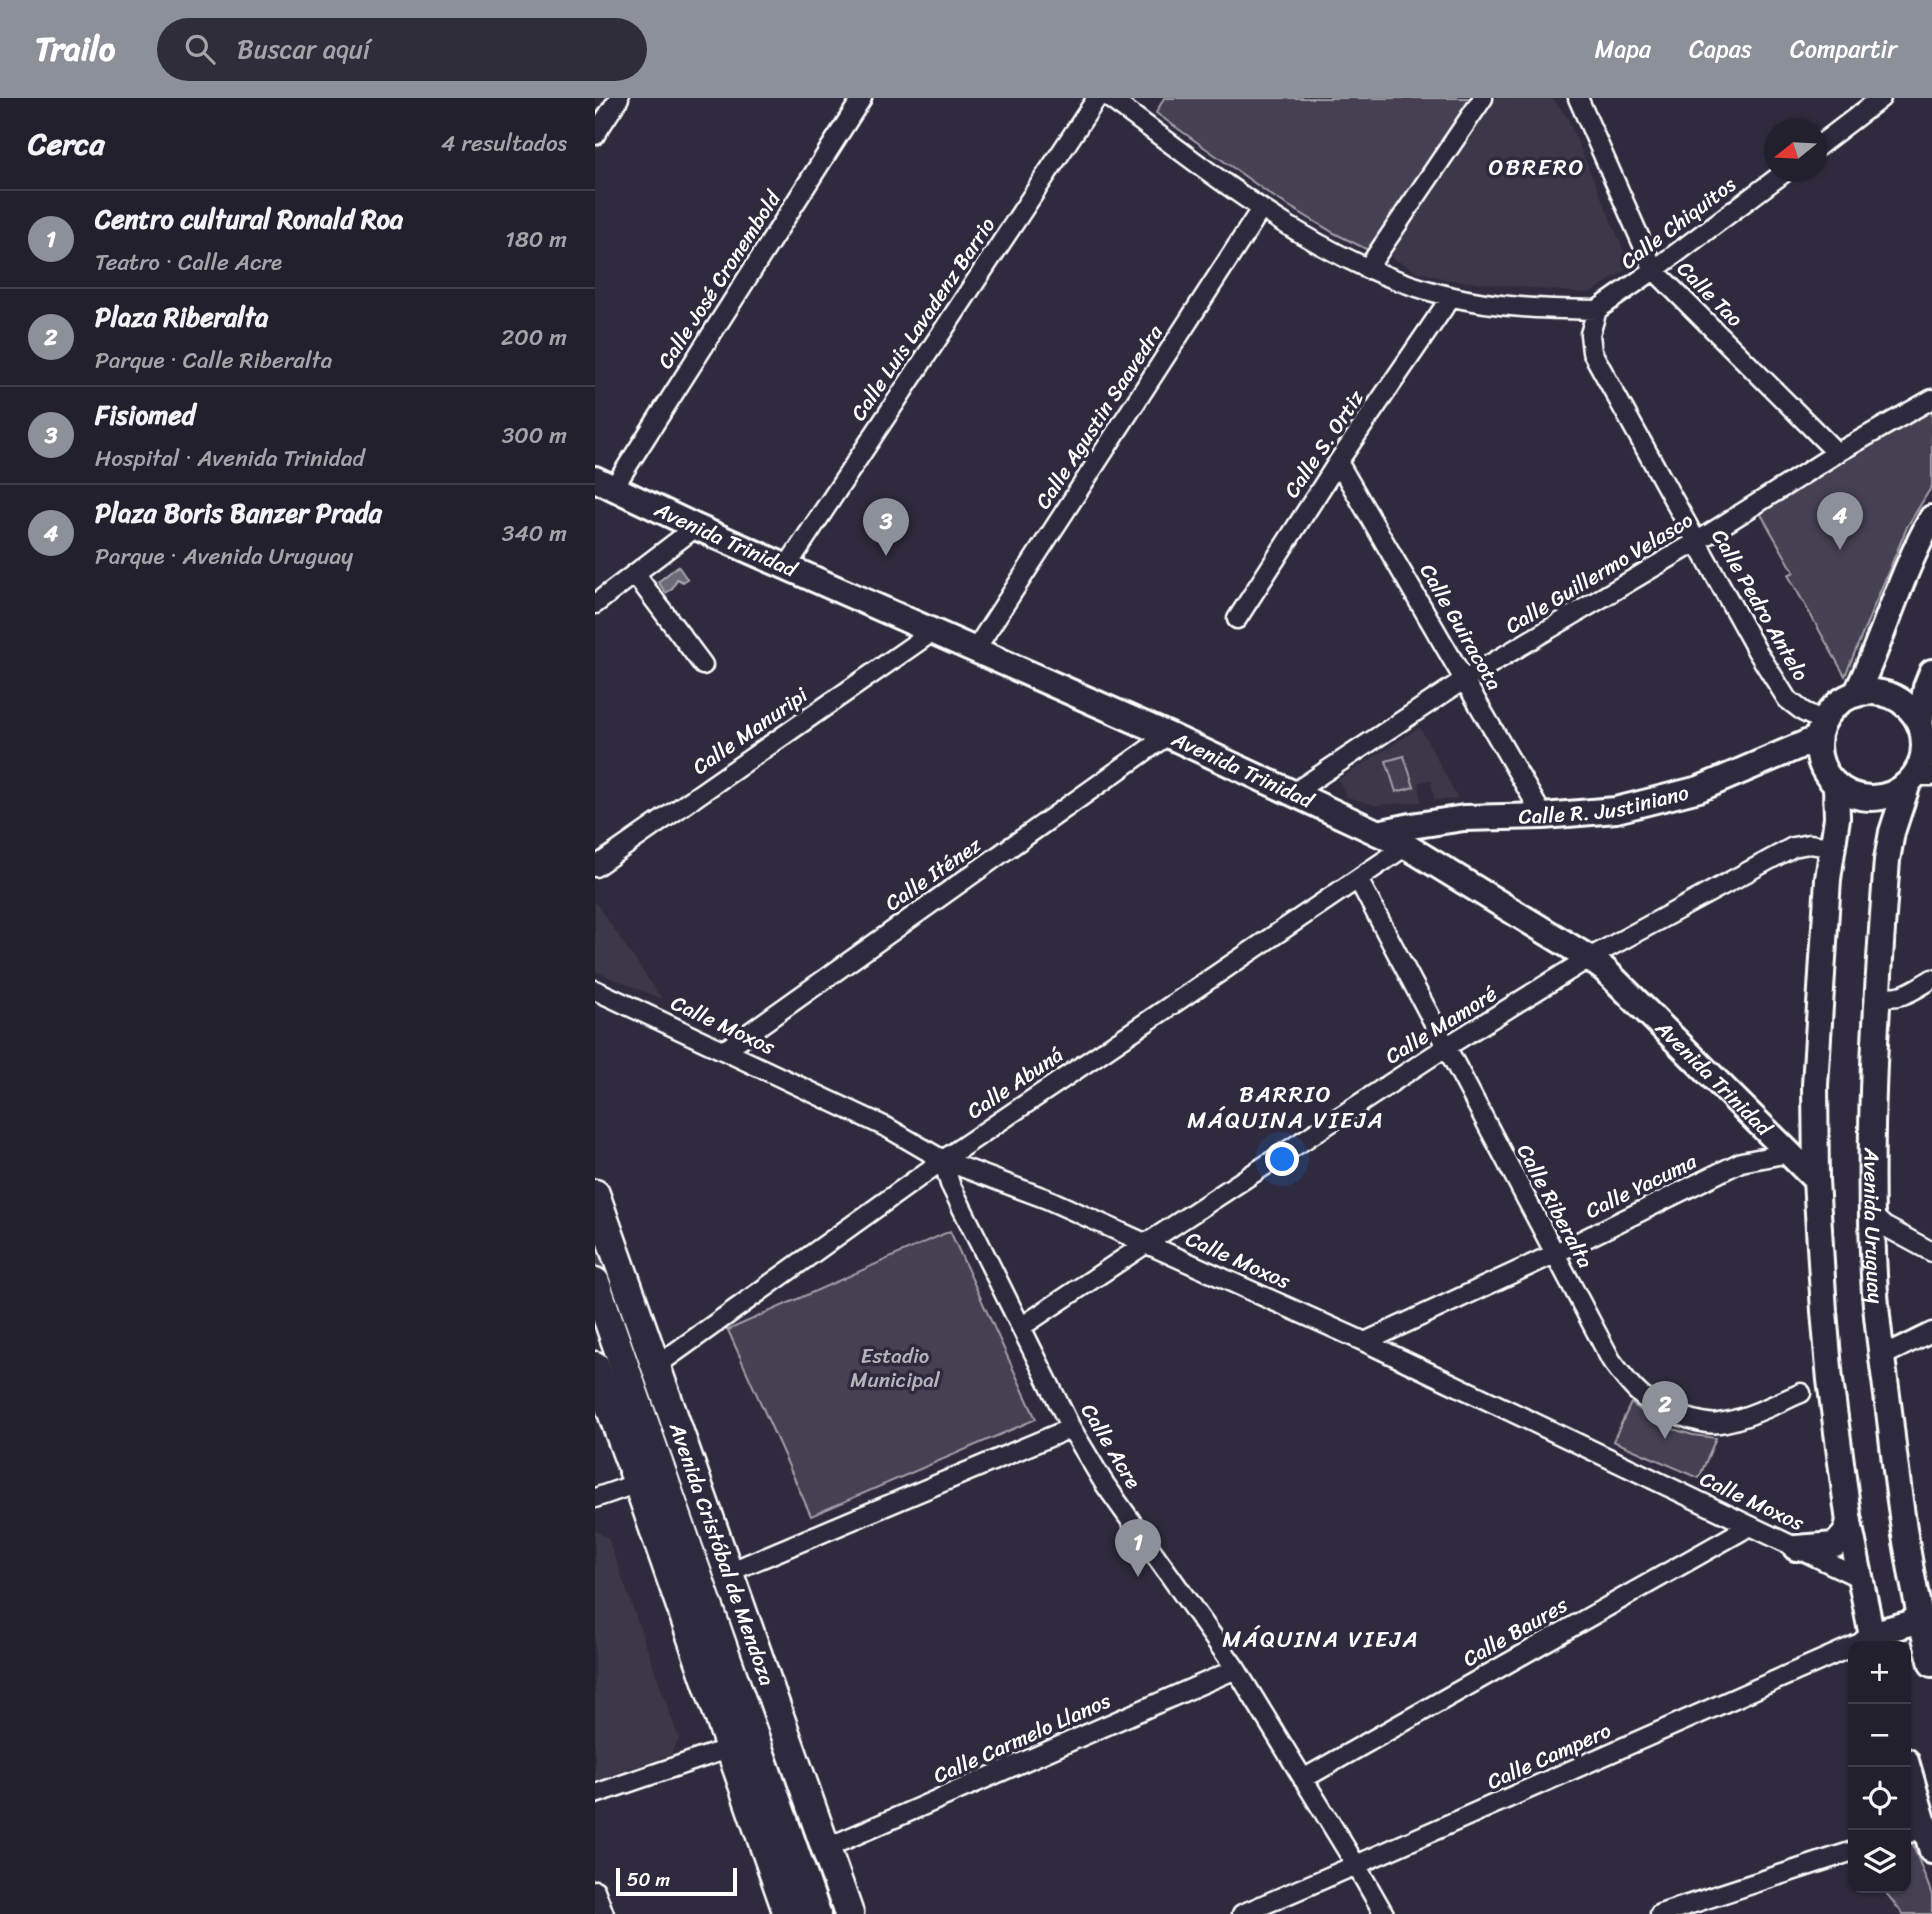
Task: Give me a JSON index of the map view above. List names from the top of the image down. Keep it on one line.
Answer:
{"streets":{"main road":["Avenida Trinidad","Calle R. Justiniano","Avenida Uruguay","Avenida Cristóbal de Mendoza"],"street":["Calle Chiquitos","Calle José Cronembold","Calle Tao","Calle Luis Lavadenz Barrio","Calle Agustin Saavedra","Calle S. Ortiz","Calle Guillermo Velasco","Calle Pedro Antelo","Calle Guiracota","Calle Manuripi","Calle Iténez","Calle Moxos","Calle Mamoré","Calle Abuná","Calle Yacuma","Calle Riberalta","Calle Acre","Calle Baures","Calle Carmelo Llanos","Calle Campero"]},"crossings":[["Calle Chiquitos","Calle Tao"],["Calle Chiquitos","Calle Pedro Antelo"],["Calle José Cronembold","Avenida Trinidad"],["Calle Tao","Calle Guillermo Velasco"],["Calle Luis Lavadenz Barrio","Avenida Trinidad"],["Calle Agustin Saavedra","Avenida Trinidad"],["Calle S. Ortiz","Calle Guiracota"],["Avenida Trinidad","Calle Guillermo Velasco"],["Avenida Trinidad","Calle Manuripi"],["Avenida Trinidad","Calle R. Justiniano"],["Avenida Trinidad","Calle Iténez"],["Avenida Trinidad","Calle Mamoré"],["Avenida Trinidad","Calle Abuná"],["Avenida Trinidad","Calle Yacuma"],["Calle Guillermo Velasco","Calle Pedro Antelo"],["Calle Guillermo Velasco","Calle Guiracota"],["Calle Pedro Antelo","Calle R. Justiniano"],["Calle Pedro Antelo","Avenida Uruguay"],["Calle Guiracota","Calle R. Justiniano"],["Calle R. Justiniano","Avenida Uruguay"],["Calle Iténez","Calle Moxos"],["Calle Moxos","Calle Mamoré"],["Calle Moxos","Calle Abuná"],["Calle Moxos","Calle Yacuma"],["Calle Moxos","Calle Acre"],["Calle Moxos","Calle Baures"],["Calle Mamoré","Calle Riberalta"],["Calle Mamoré","Calle Acre"],["Calle Abuná","Calle Riberalta"],["Calle Abuná","Calle Acre"],["Calle Abuná","Avenida Cristóbal de Mendoza"],["Calle Yacuma","Calle Riberalta"],["Calle Acre","Calle Baures"],["Calle Acre","Calle Carmelo Llanos"],["Calle Acre","Calle Campero"],["Avenida Cristóbal de Mendoza","Calle Carmelo Llanos"]],"districts":["OBRERO","BARRIO MÁQUINA VIEJA","MÁQUINA VIEJA"],"parks":["Estadio Municipal"],"scale_bar":"50 m","north":"left","page":{"header":"Trailo","search":"Buscar aquí","nav":["Mapa","Capas","Compartir"],"heading":["Cerca","4 resultados"],"list":[{"mark":"1","name":"Centro cultural Ronald Roa","note":"Teatro · Calle Acre","value":"180 m"},{"mark":"2","name":"Plaza Riberalta","note":"Parque · Calle Riberalta","value":"200 m"},{"mark":"3","name":"Fisiomed","note":"Hospital · Avenida Trinidad","value":"300 m"},{"mark":"4","name":"Plaza Boris Banzer Prada","note":"Parque · Avenida Uruguay","value":"340 m"}],"pins":["4","3","2","1"],"map_buttons":["+","−"],"scale":"50 m"}}
